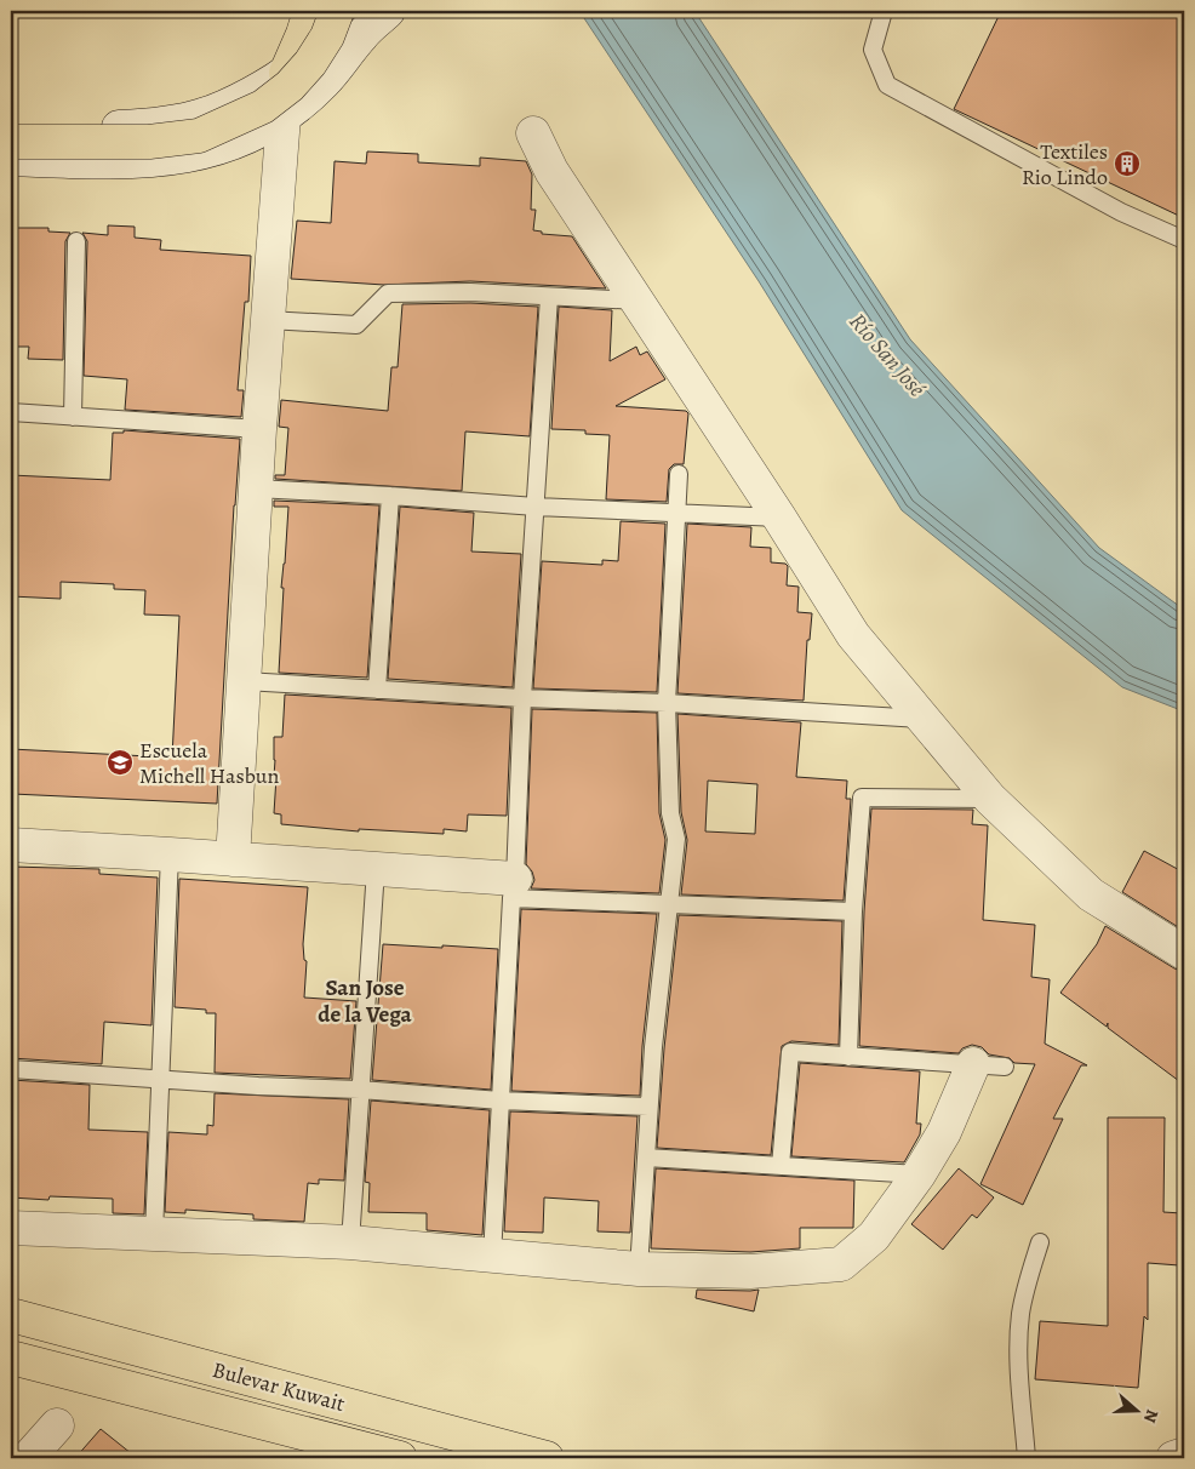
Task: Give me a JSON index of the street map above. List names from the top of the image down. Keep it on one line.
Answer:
{"streets":{"main road":["Bulevar Kuwait"]},"districts":["San Jose de la Vega"],"water":["Río San José"],"places":{"building":["Textiles Rio Lindo"],"school or university":["Escuela Michell Hasbun"]},"north":"right"}
